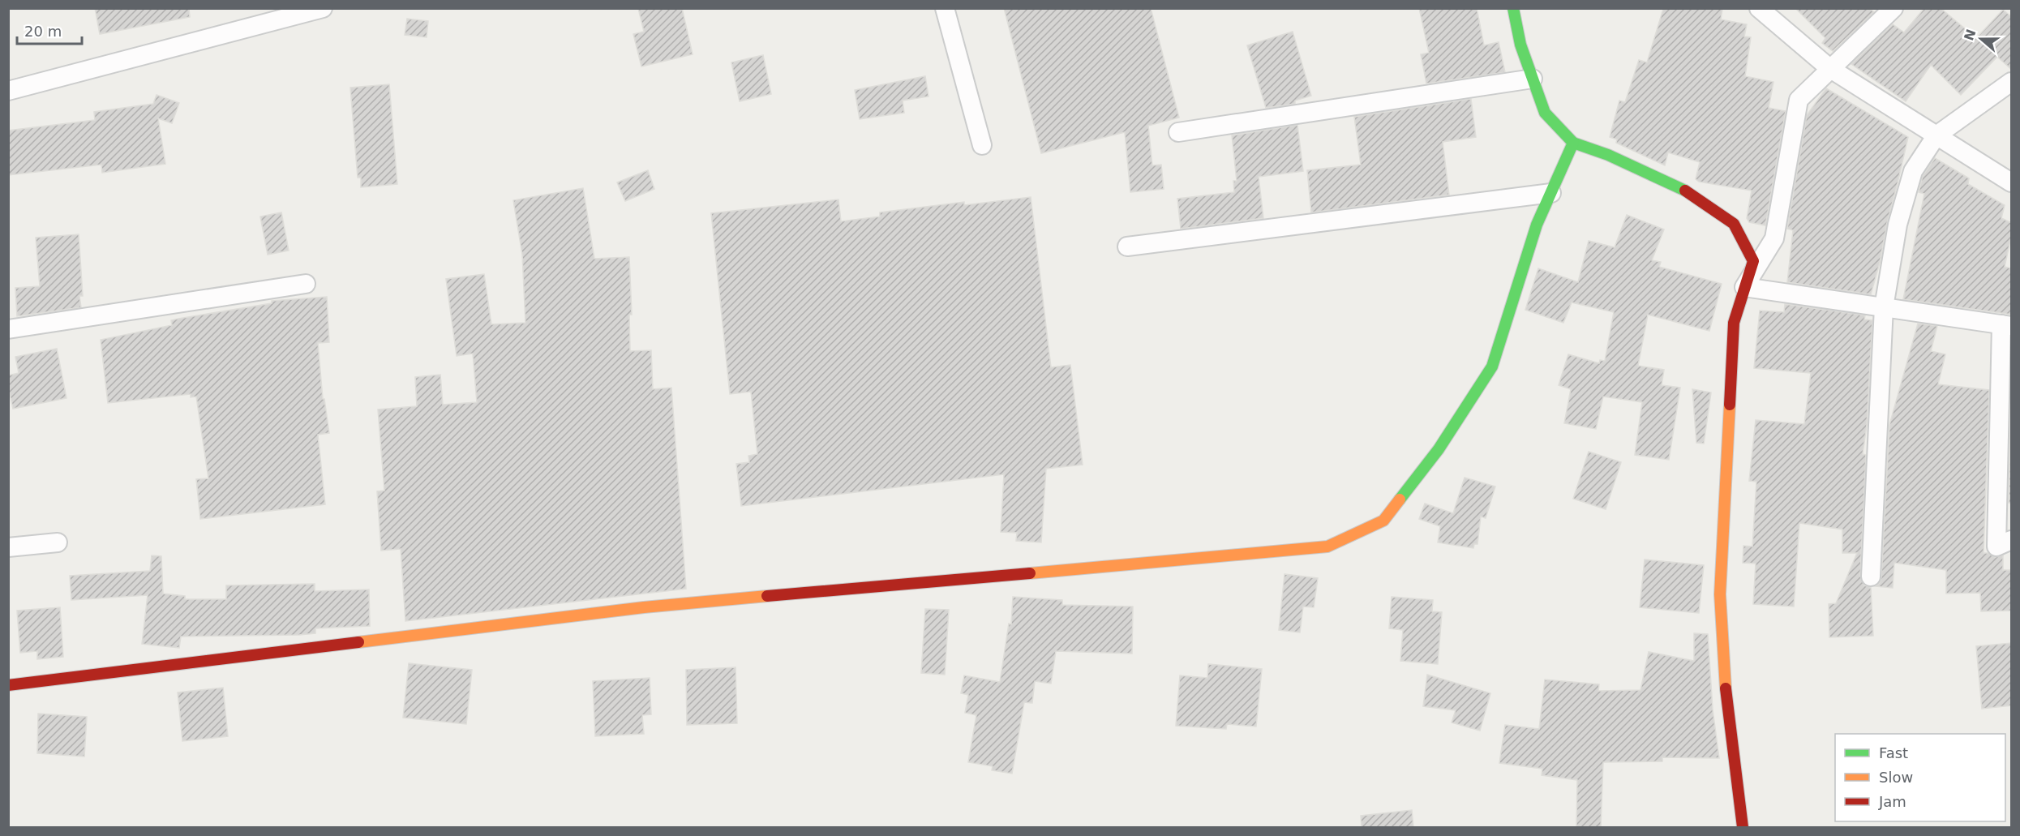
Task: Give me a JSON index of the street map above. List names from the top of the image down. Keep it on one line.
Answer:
{"legend":["Fast","Slow","Jam"],"scale_bar":"20 m","north":"left"}
